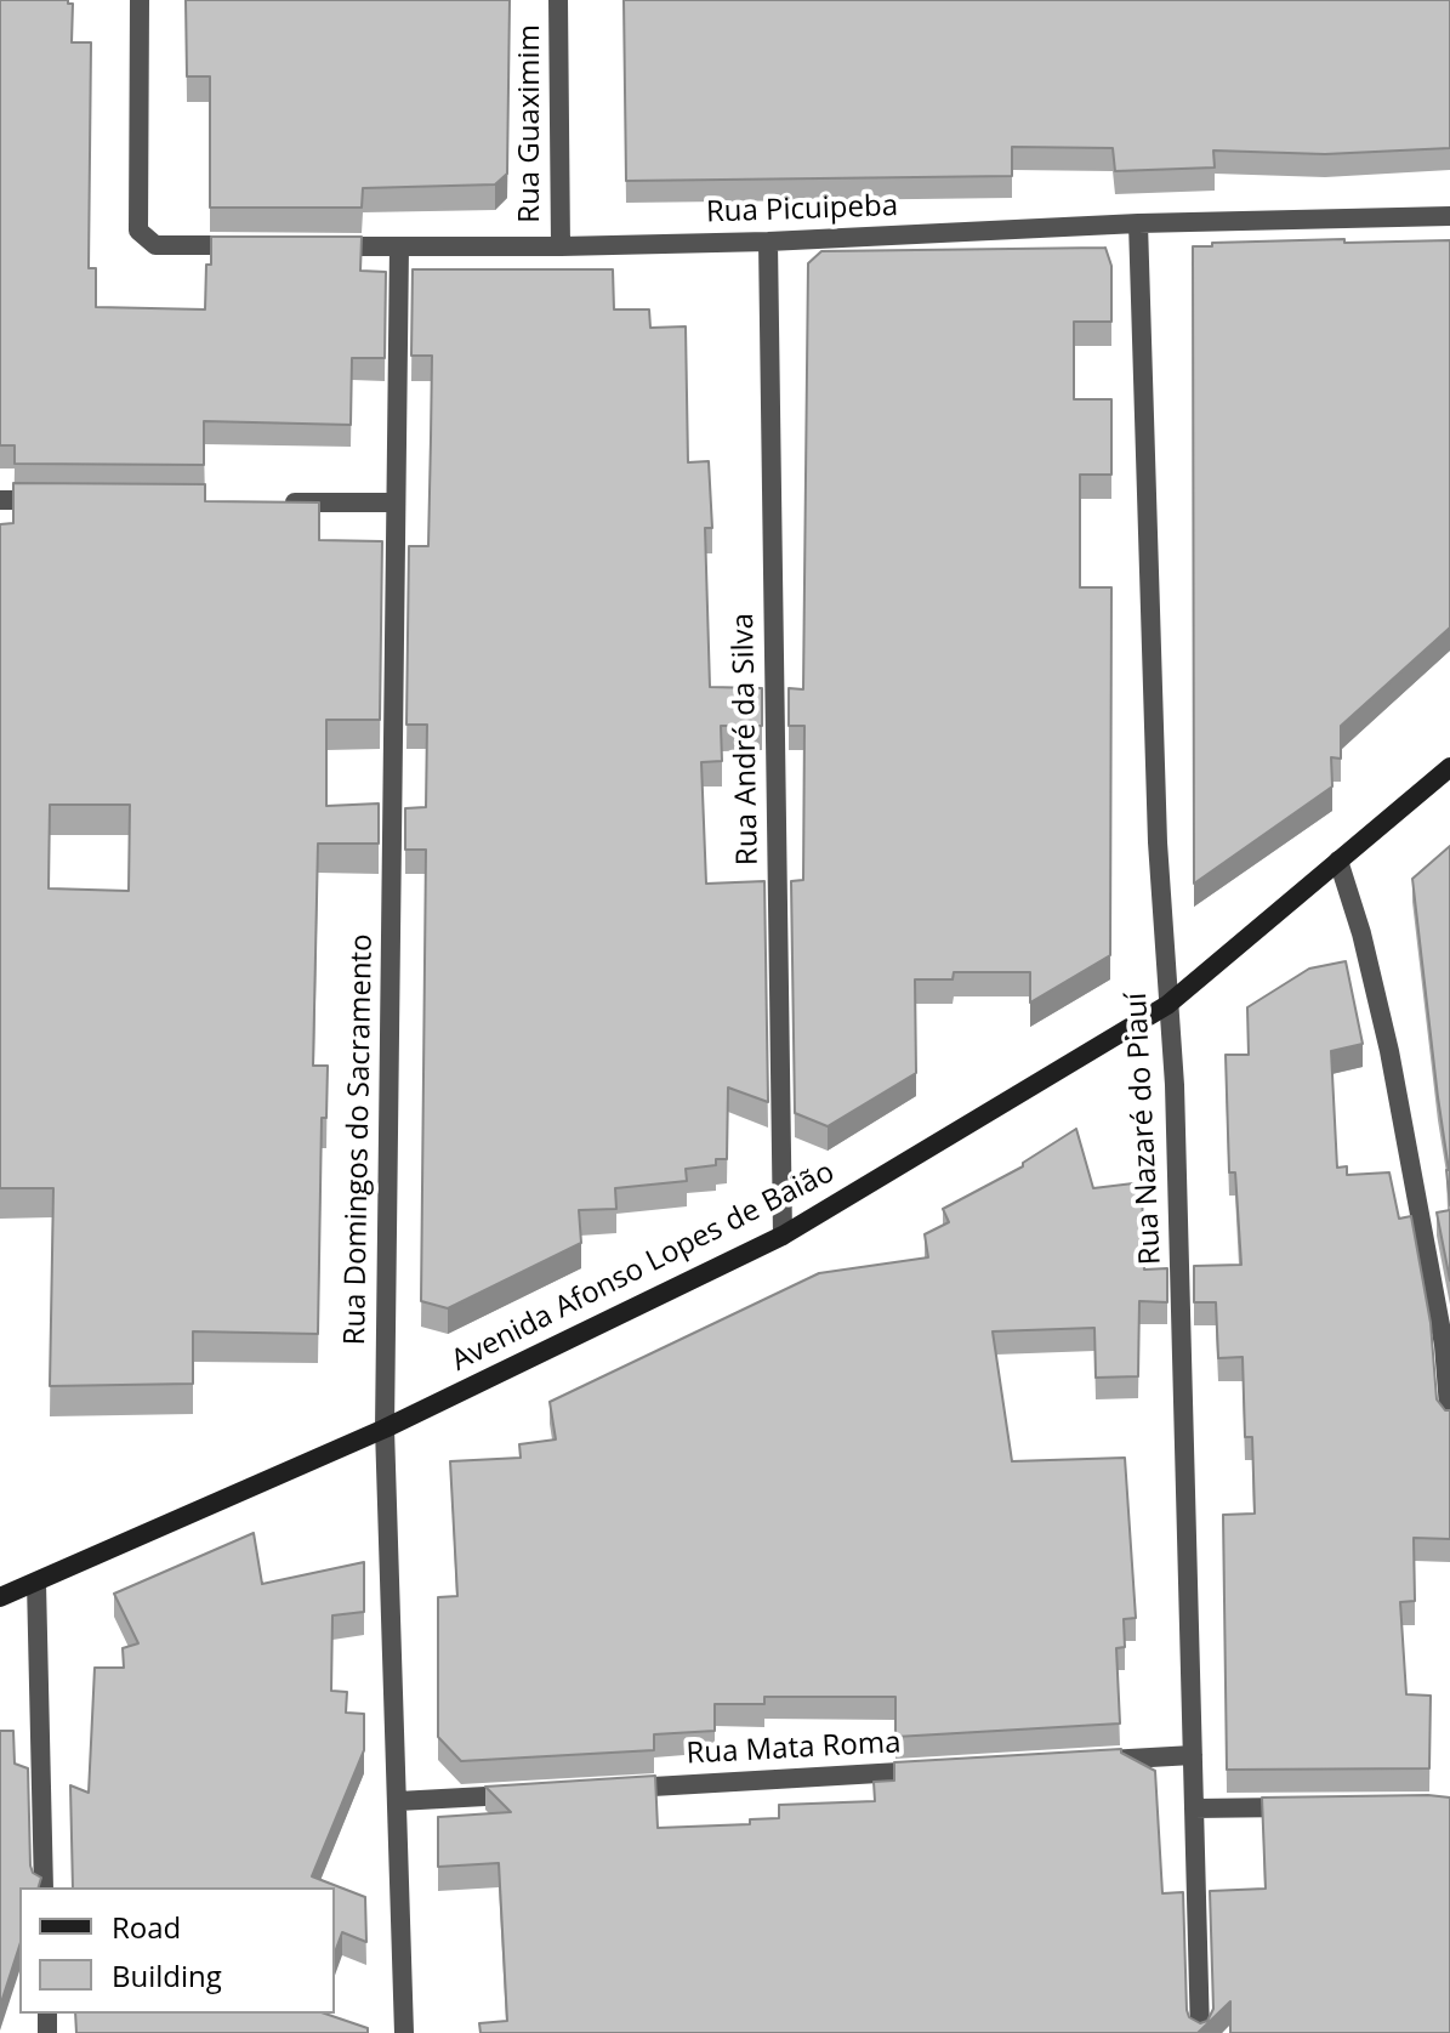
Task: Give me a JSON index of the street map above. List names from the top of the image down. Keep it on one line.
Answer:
{"streets":{"street":["Rua Guaximim","Rua Picuipeba","Rua André da Silva","Rua Nazaré do Piauí","Rua Domingos do Sacramento","Avenida Afonso Lopes de Baião","Rua Mata Roma"]},"crossings":[["Rua Guaximim","Rua Picuipeba"],["Rua Picuipeba","Rua André da Silva"],["Rua Picuipeba","Rua Nazaré do Piauí"],["Rua Picuipeba","Rua Domingos do Sacramento"],["Rua André da Silva","Avenida Afonso Lopes de Baião"],["Rua Nazaré do Piauí","Avenida Afonso Lopes de Baião"],["Rua Domingos do Sacramento","Avenida Afonso Lopes de Baião"]],"legend":["Road","Building"]}
